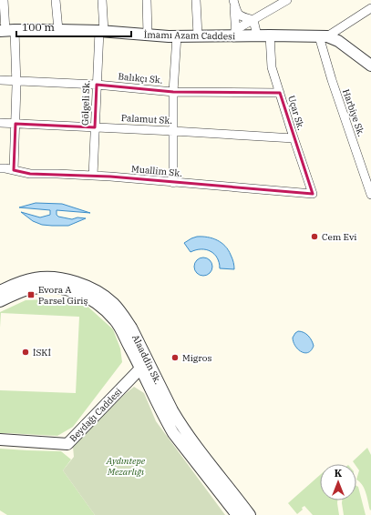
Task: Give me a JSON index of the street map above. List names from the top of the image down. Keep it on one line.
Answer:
{"streets":{"street":["İmamı Azam Caddesi","Balıkçı Sk.","Gölgeli Sk.","Uçar Sk.","Harbiye Sk.","Palamut Sk.","Muallim Sk.","Alaaddin Sk.","Beydağı Caddesi"]},"crossings":[["İmamı Azam Caddesi","Gölgeli Sk."],["İmamı Azam Caddesi","Uçar Sk."],["İmamı Azam Caddesi","Harbiye Sk."],["Balıkçı Sk.","Gölgeli Sk."],["Balıkçı Sk.","Uçar Sk."],["Gölgeli Sk.","Palamut Sk."],["Gölgeli Sk.","Muallim Sk."],["Uçar Sk.","Palamut Sk."],["Uçar Sk.","Muallim Sk."],["Alaaddin Sk.","Beydağı Caddesi"]],"parks":["Aydıntepe Mezarlığı"],"places":{"other":["Cem Evi","İSKİ","Migros"],"transit":["Evora A Parsel Giriş"]},"scale_bar":"100 m","north":"top"}
